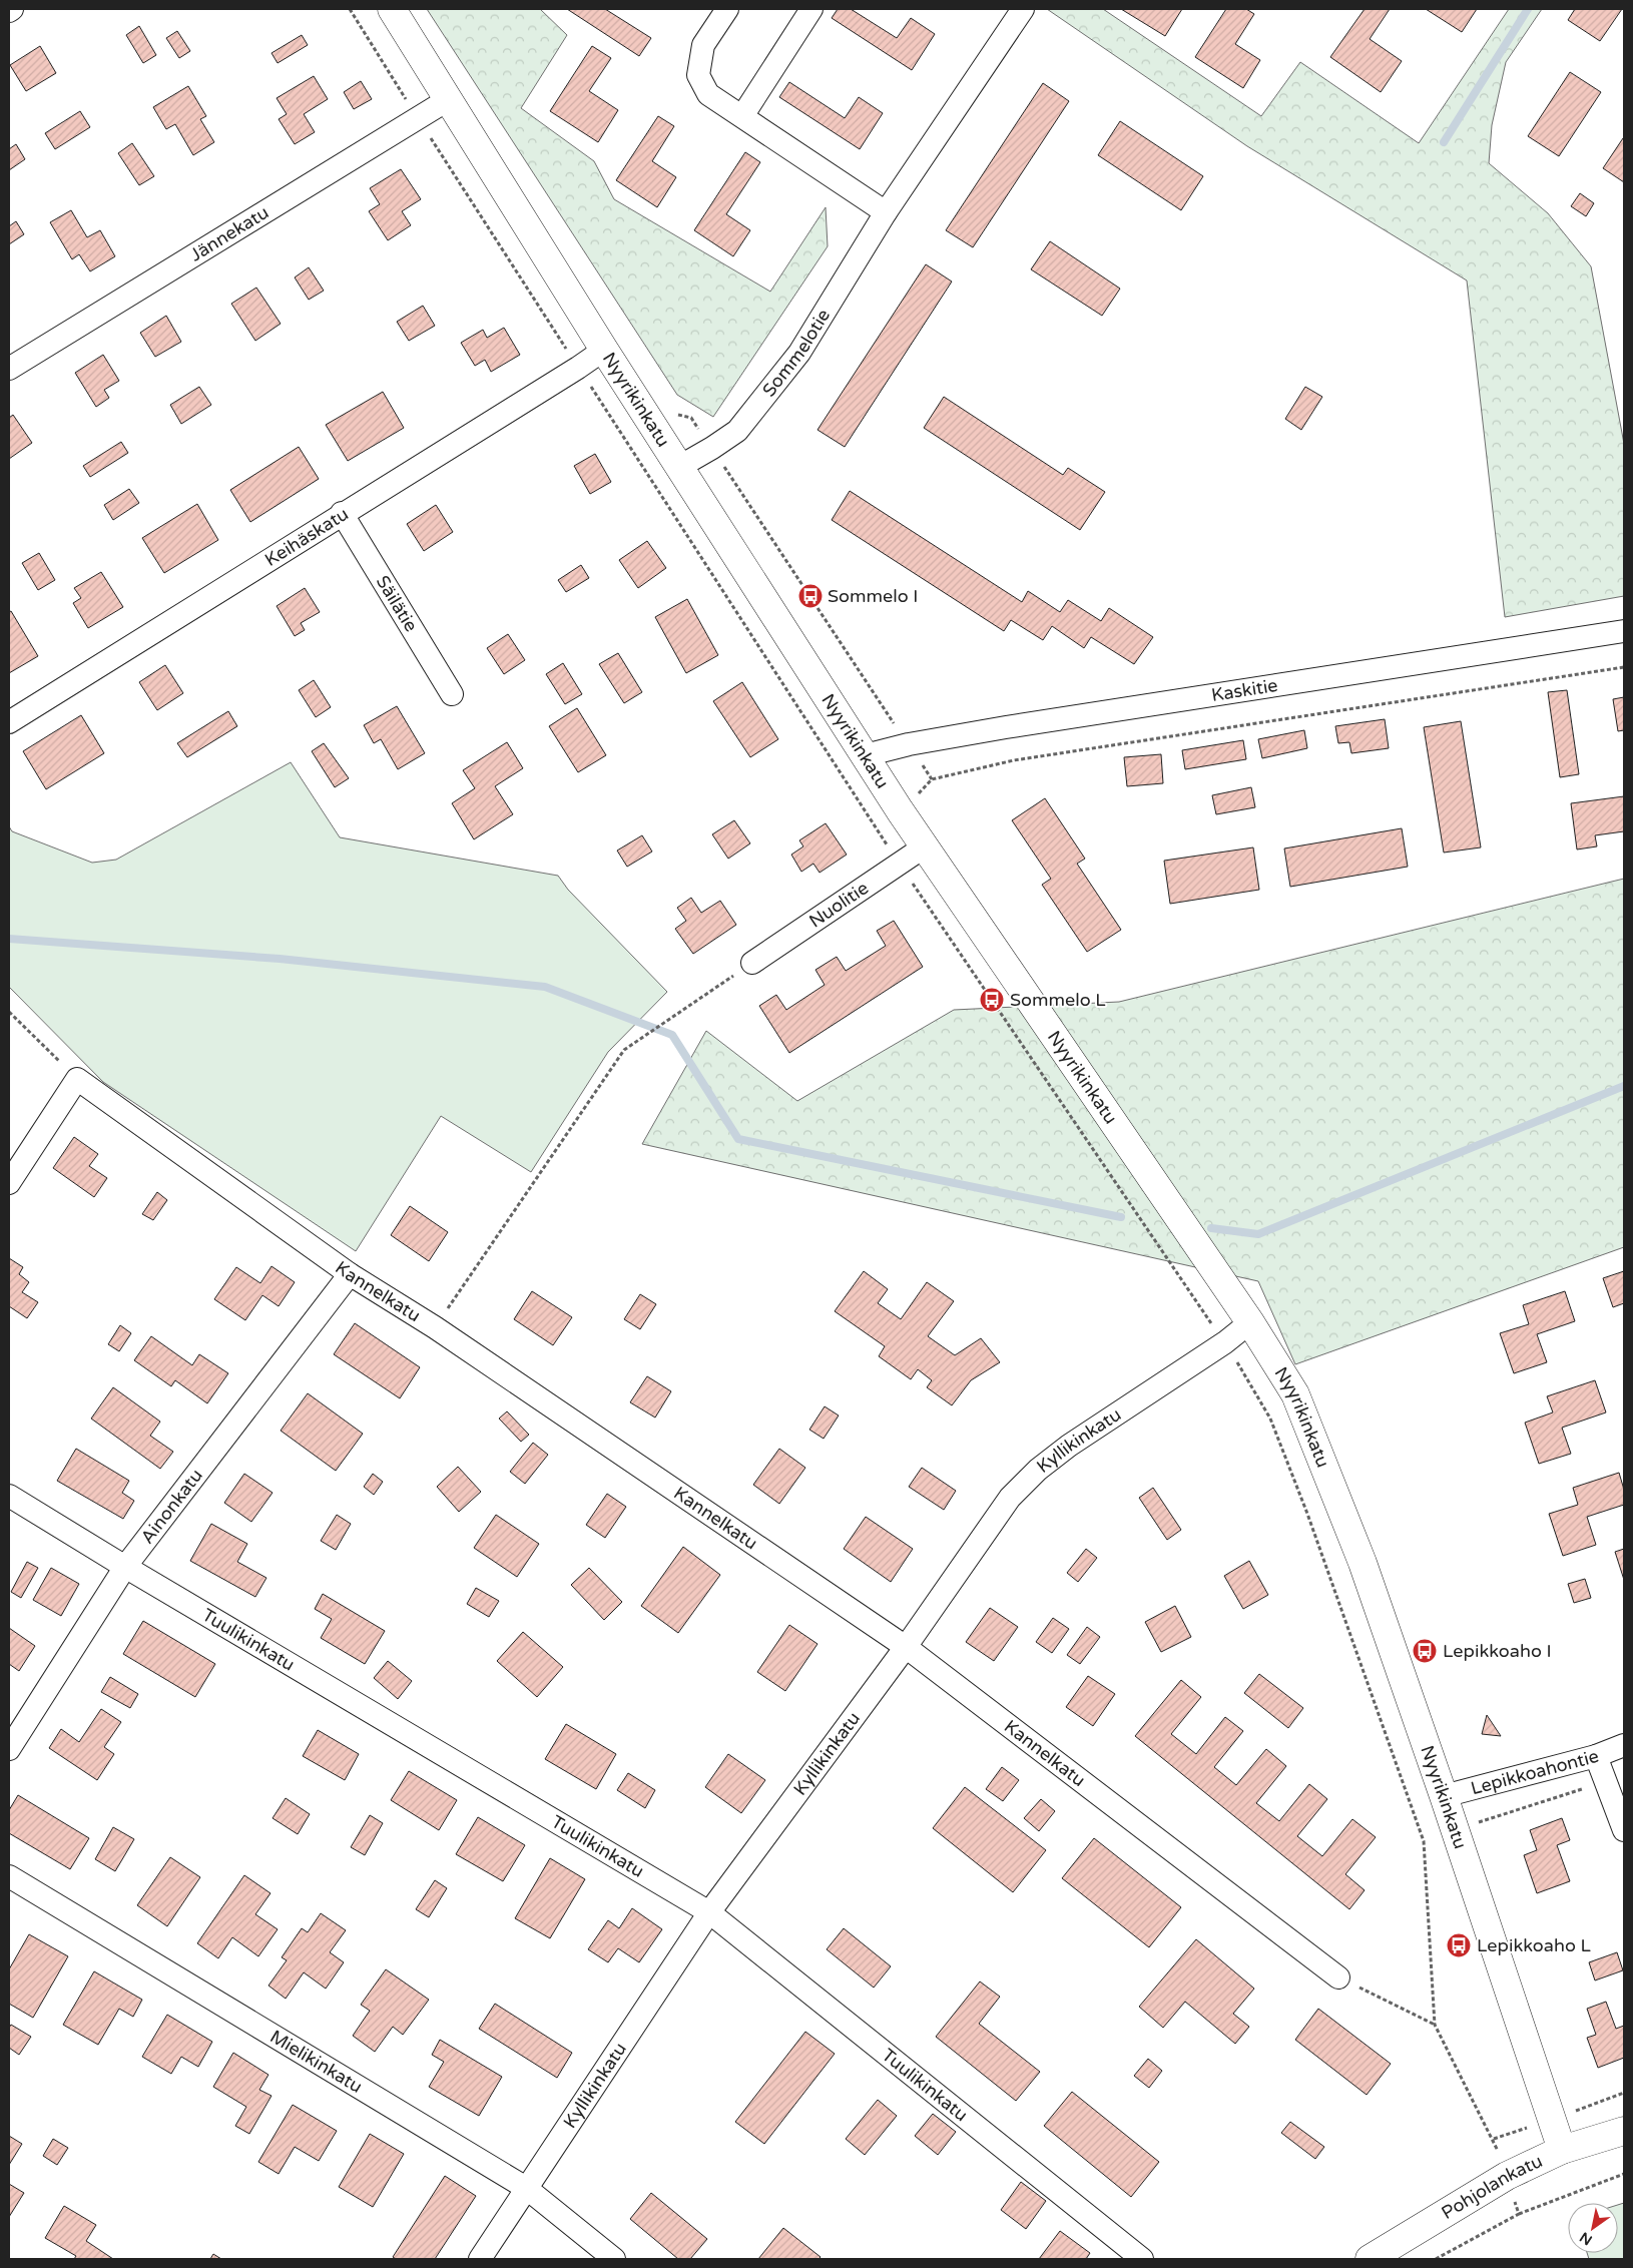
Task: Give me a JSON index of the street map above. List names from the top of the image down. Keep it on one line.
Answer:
{"streets":{"street":["Jännekatu","Sommelotie","Nyyrikinkatu","Keihäskatu","Säilätie","Kaskitie","Nuolitie","Kannelkatu","Kyllikinkatu","Ainonkatu","Tuulikinkatu","Lepikkoahontie","Mielikinkatu","Pohjolankatu"]},"crossings":[["Jännekatu","Nyyrikinkatu"],["Sommelotie","Nyyrikinkatu"],["Nyyrikinkatu","Keihäskatu"],["Nyyrikinkatu","Kaskitie"],["Nyyrikinkatu","Nuolitie"],["Nyyrikinkatu","Kyllikinkatu"],["Nyyrikinkatu","Lepikkoahontie"],["Nyyrikinkatu","Pohjolankatu"],["Keihäskatu","Säilätie"],["Kannelkatu","Kyllikinkatu"],["Kannelkatu","Ainonkatu"],["Kyllikinkatu","Tuulikinkatu"],["Kyllikinkatu","Mielikinkatu"],["Ainonkatu","Tuulikinkatu"]],"places":{"bus stop":["Sommelo I","Sommelo L","Lepikkoaho I","Lepikkoaho L"]},"north":"bottom left"}
